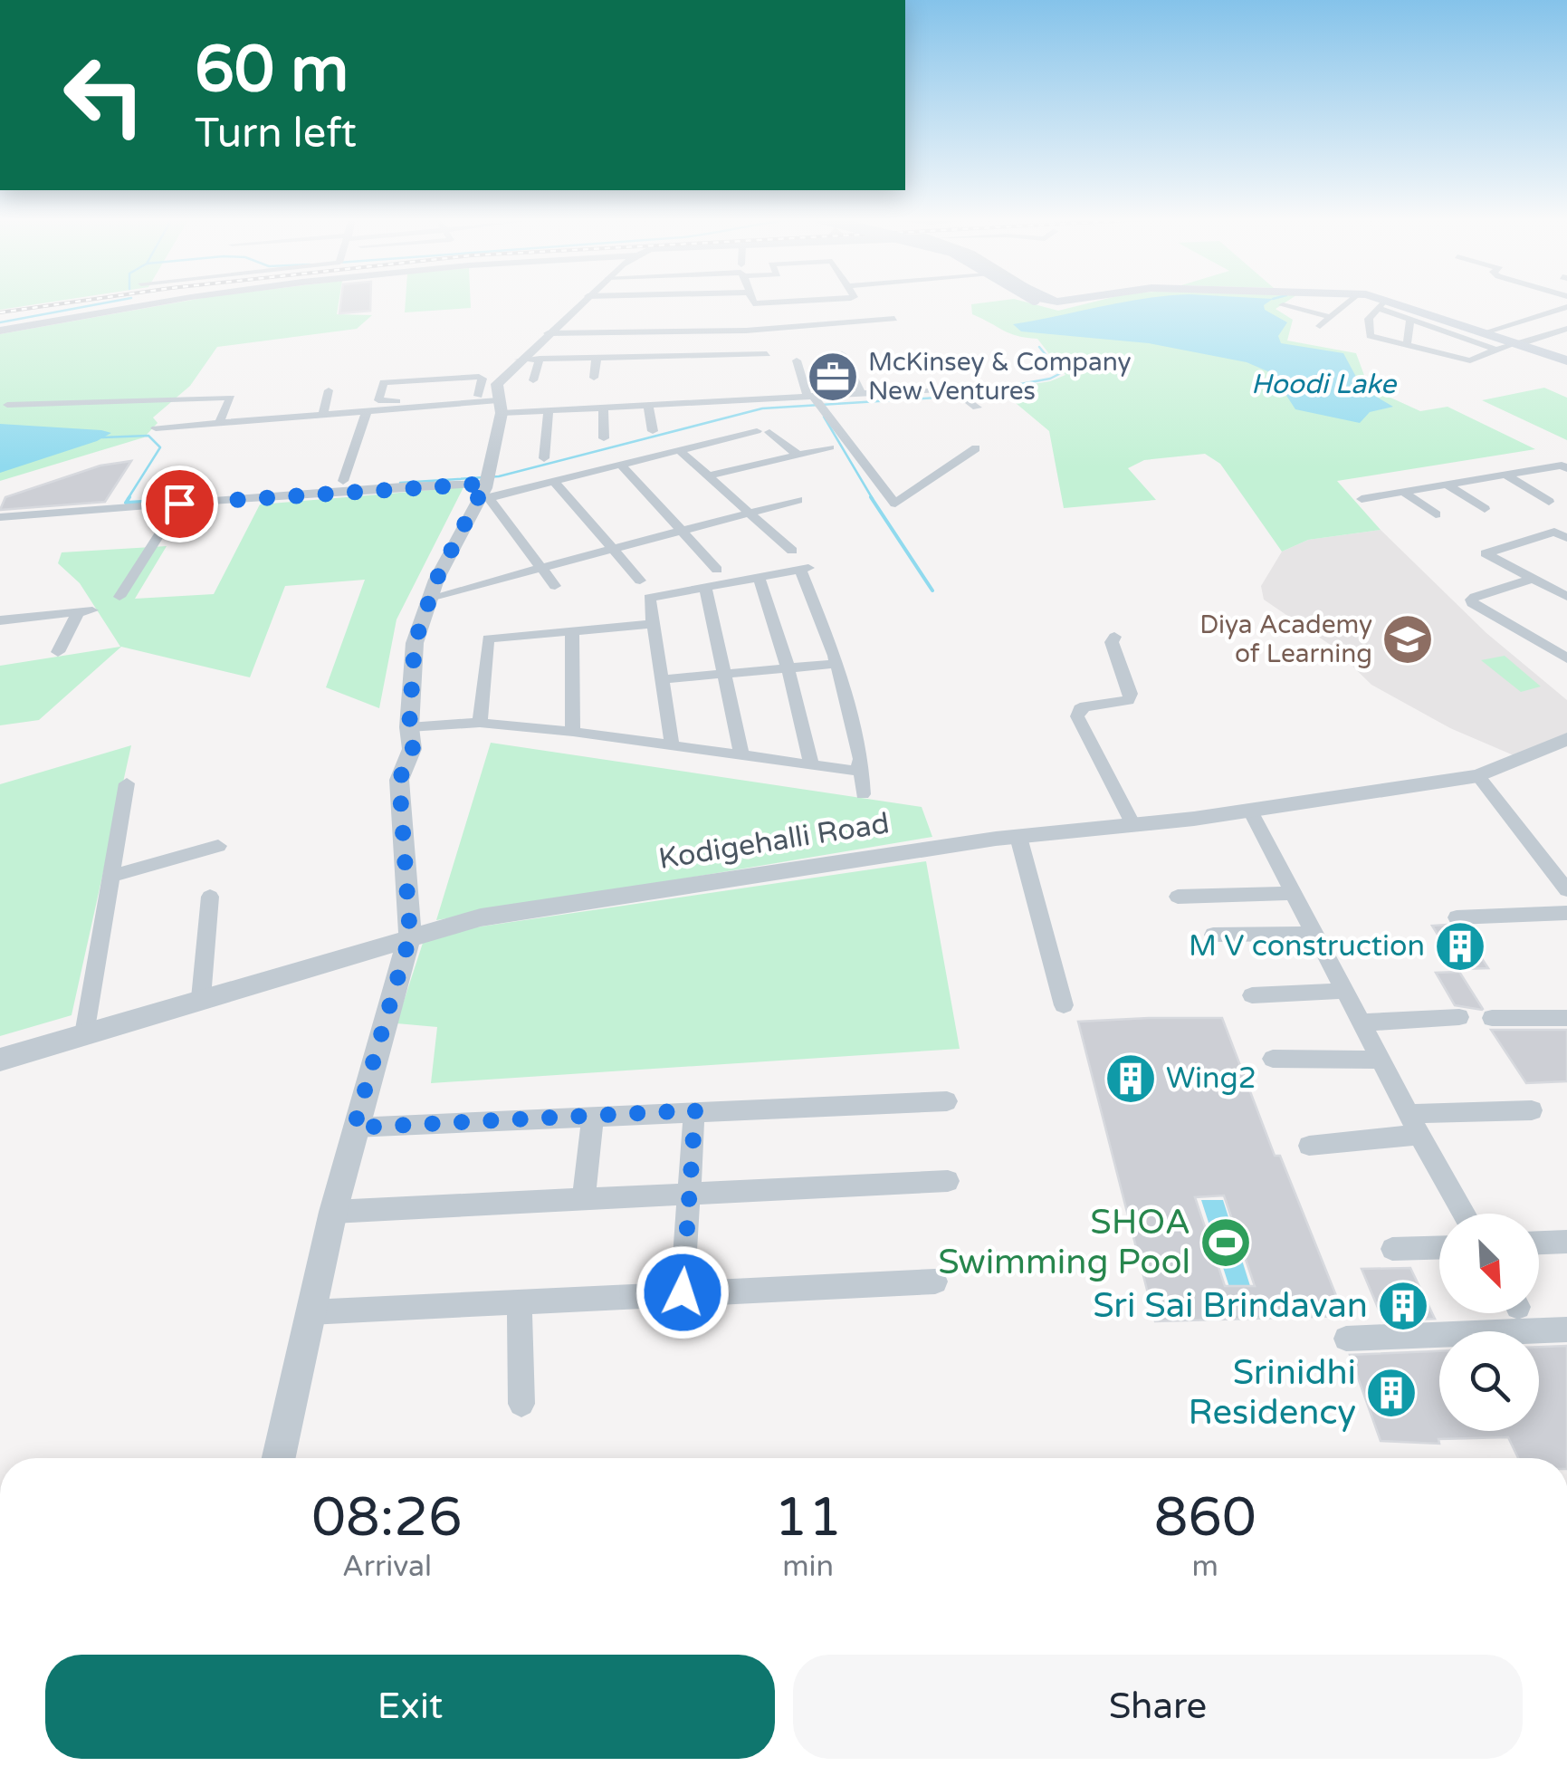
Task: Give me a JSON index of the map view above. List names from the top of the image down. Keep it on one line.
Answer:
{"streets":{"street":["Kodigehalli Road"]},"water":["Hoodi Lake"],"places":{"office":["McKinsey & Company New Ventures"],"school or university":["Diya Academy of Learning"],"building":["M V construction","Wing2","Sri Sai Brindavan","Srinidhi Residency"],"sports":["SHOA Swimming Pool"]},"north":"bottom right","page":{"turn":["60 m","Turn left"],"eta":["08:26","Arrival","11","min","860","m"],"buttons":["Exit","Share"]}}
